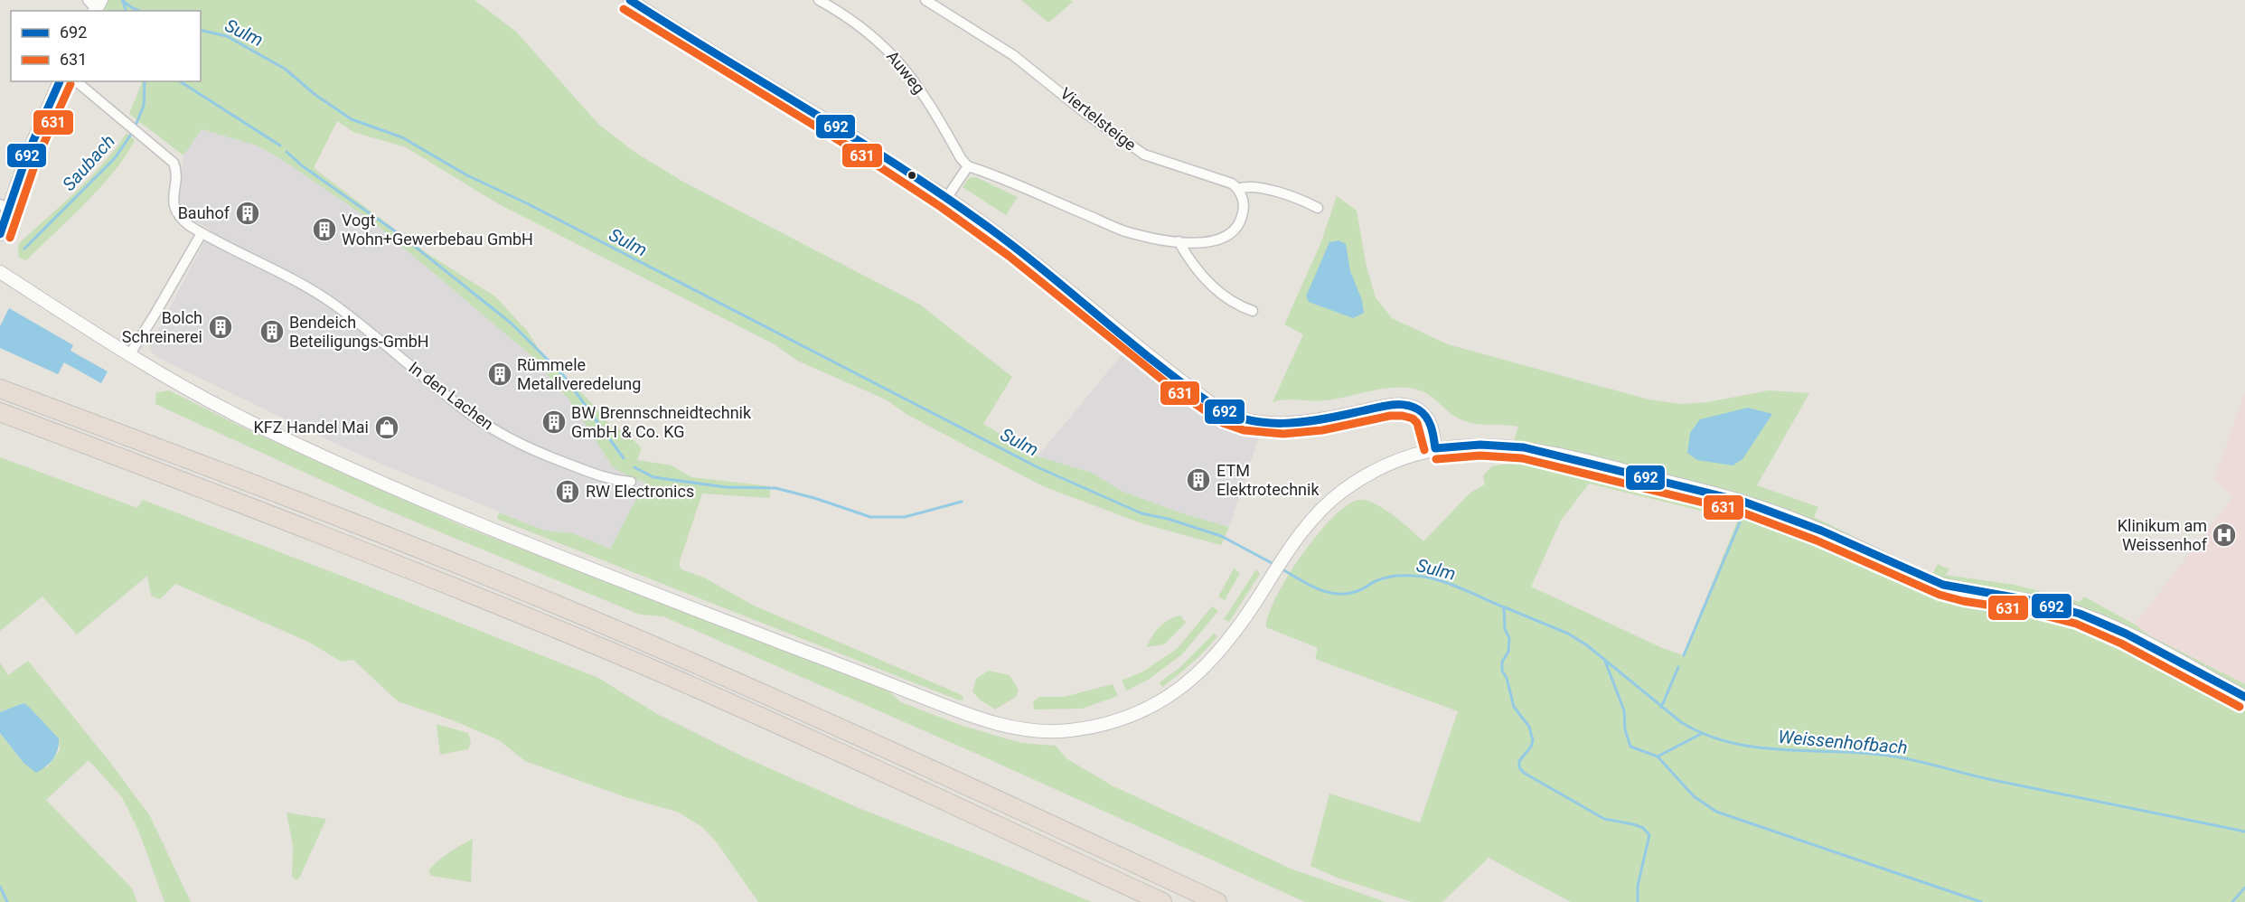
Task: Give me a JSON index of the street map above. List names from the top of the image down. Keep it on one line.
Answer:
{"streets":{"street":["Auweg","Viertelsteige","In den Lachen"]},"water":["Sulm","Saubach","Weissenhofbach"],"places":{"building":["Bauhof","Vogt Wohn+Gewerbebau GmbH","Bolch Schreinerei","Bendeich Beteiligungs-GmbH","Rümmele Metallveredelung","BW Brennschneidtechnik GmbH & Co. KG","ETM Elektrotechnik","RW Electronics"],"shop":["KFZ Handel Mai"],"hospital":["Klinikum am Weissenhof"]},"lines":["transit line 692","transit line 631"],"legend":["692","631"]}
